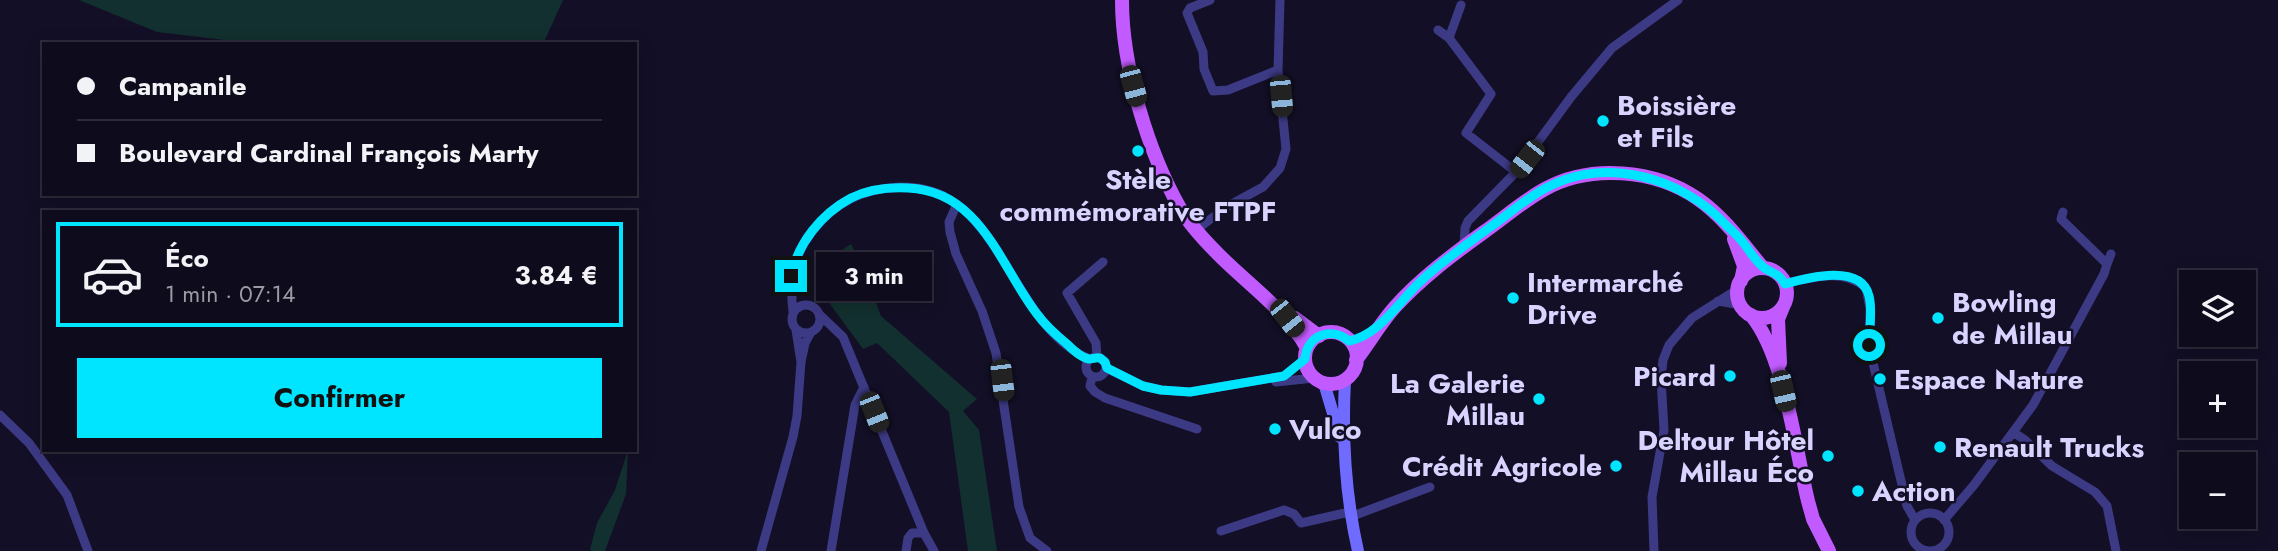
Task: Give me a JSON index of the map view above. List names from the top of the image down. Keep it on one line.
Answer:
{"places":["Boissière et Fils","Stèle commémorative FTPF","Intermarché Drive","Bowling de Millau","Picard","Espace Nature","La Galerie Millau","Vulco","Renault Trucks","Deltour Hôtel Millau Éco","Crédit Agricole","Action"],"page":{"banner":["Campanile","Boulevard Cardinal François Marty"],"list":[{"name":"Éco","note":"1 min · 07:14","value":"3.84 €"}],"bubble":"3 min","map_buttons":["+","−"],"buttons":"Confirmer"}}
